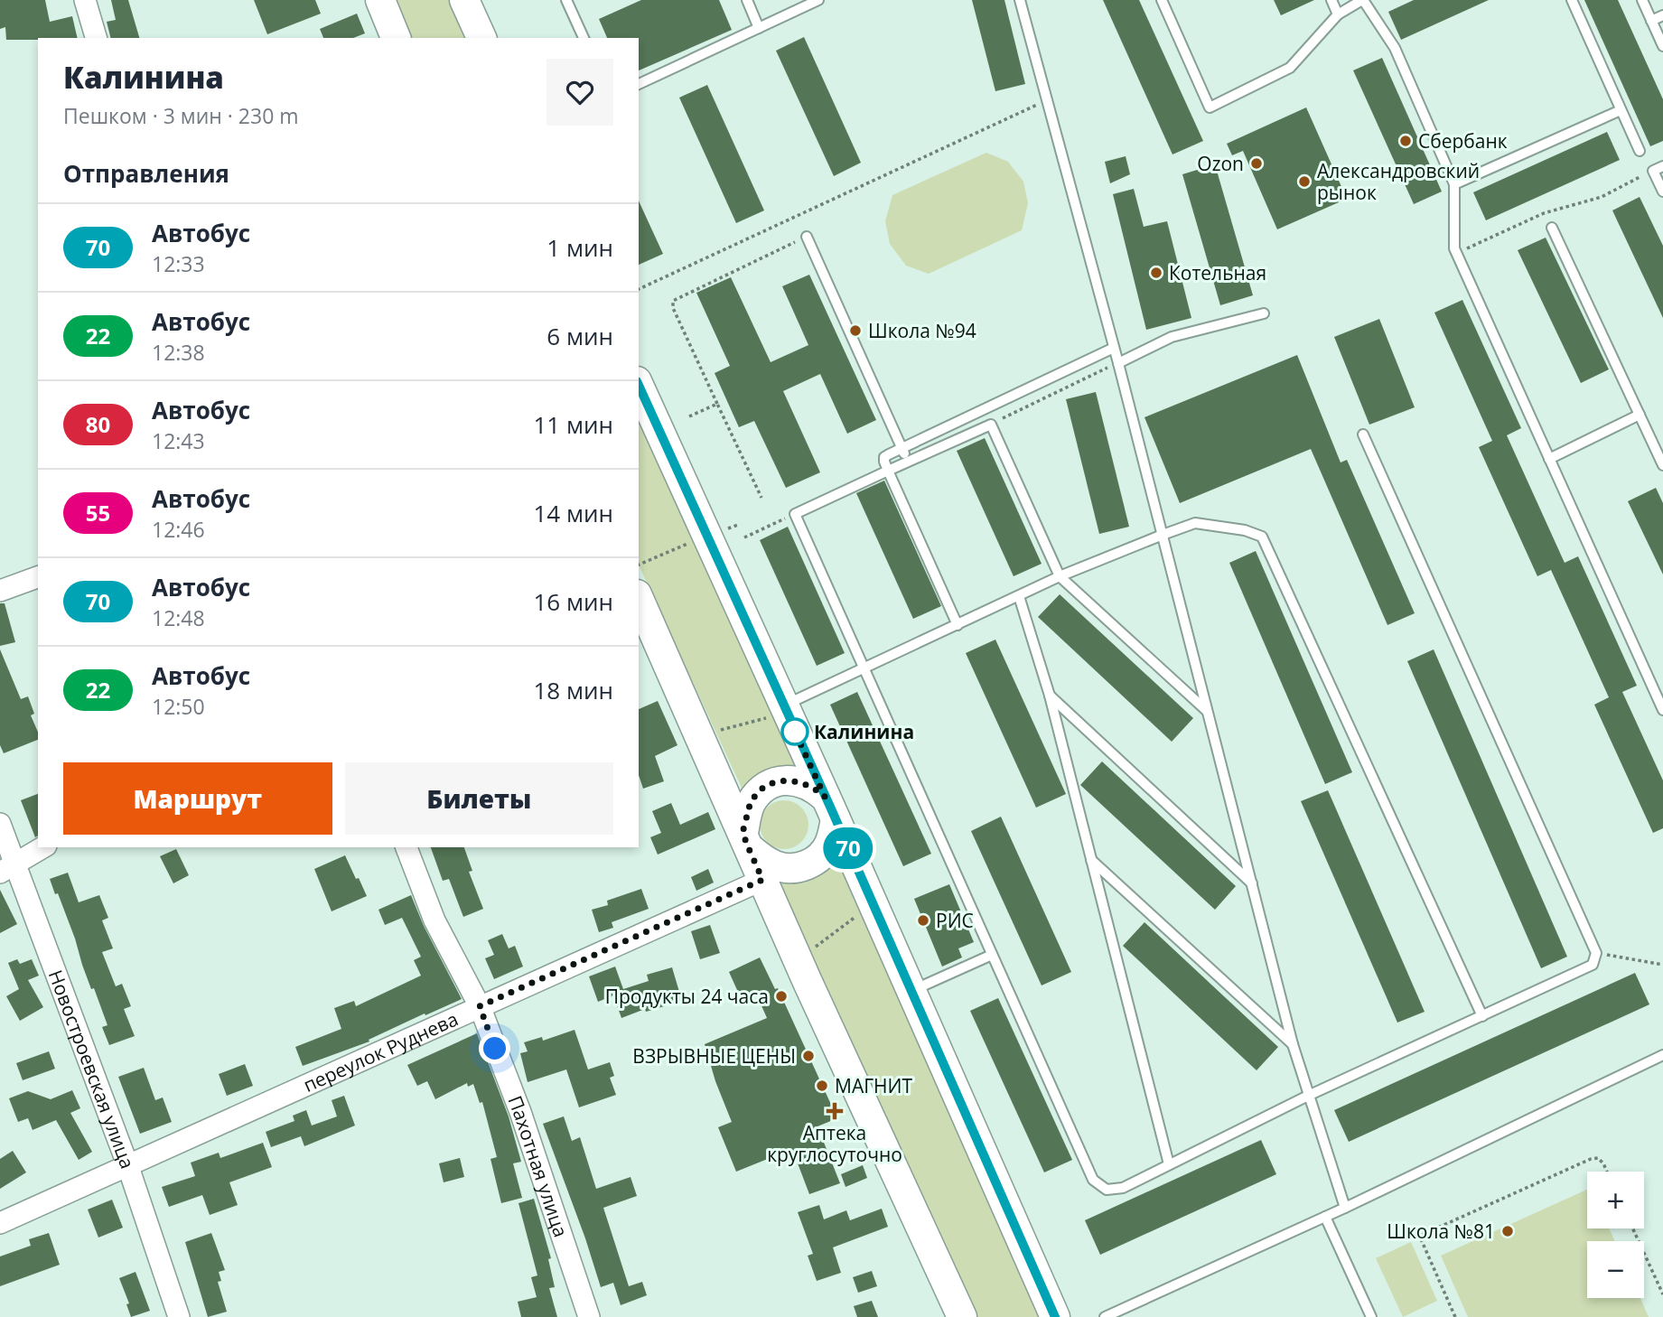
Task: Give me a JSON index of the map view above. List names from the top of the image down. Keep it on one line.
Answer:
{"streets":{"street":["переулок Руднева","Новостроевская улица","Пахотная улица"]},"crossings":[["переулок Руднева","Новостроевская улица"],["переулок Руднева","Пахотная улица"]],"places":{"other":["Сбербанк","Ozon","Александровский рынок","Котельная","Школа №94","Калинина","РИС","Продукты 24 часа","ВЗРЫВНЫЕ ЦЕНЫ","МАГНИТ","Школа №81"],"health":["Аптека круглосуточно"]},"lines":["bus line 70"],"page":{"on_map":"70","heading":[["Калинина","Пешком · 3 мин · 230 m"],"Отправления"],"list":[{"mark":"70","name":"Автобус","note":"12:33","value":"1 мин"},{"mark":"22","name":"Автобус","note":"12:38","value":"6 мин"},{"mark":"80","name":"Автобус","note":"12:43","value":"11 мин"},{"mark":"55","name":"Автобус","note":"12:46","value":"14 мин"},{"mark":"70","name":"Автобус","note":"12:48","value":"16 мин"},{"mark":"22","name":"Автобус","note":"12:50","value":"18 мин"}],"buttons":["Маршрут","Билеты"],"map_buttons":["+","−"]}}
